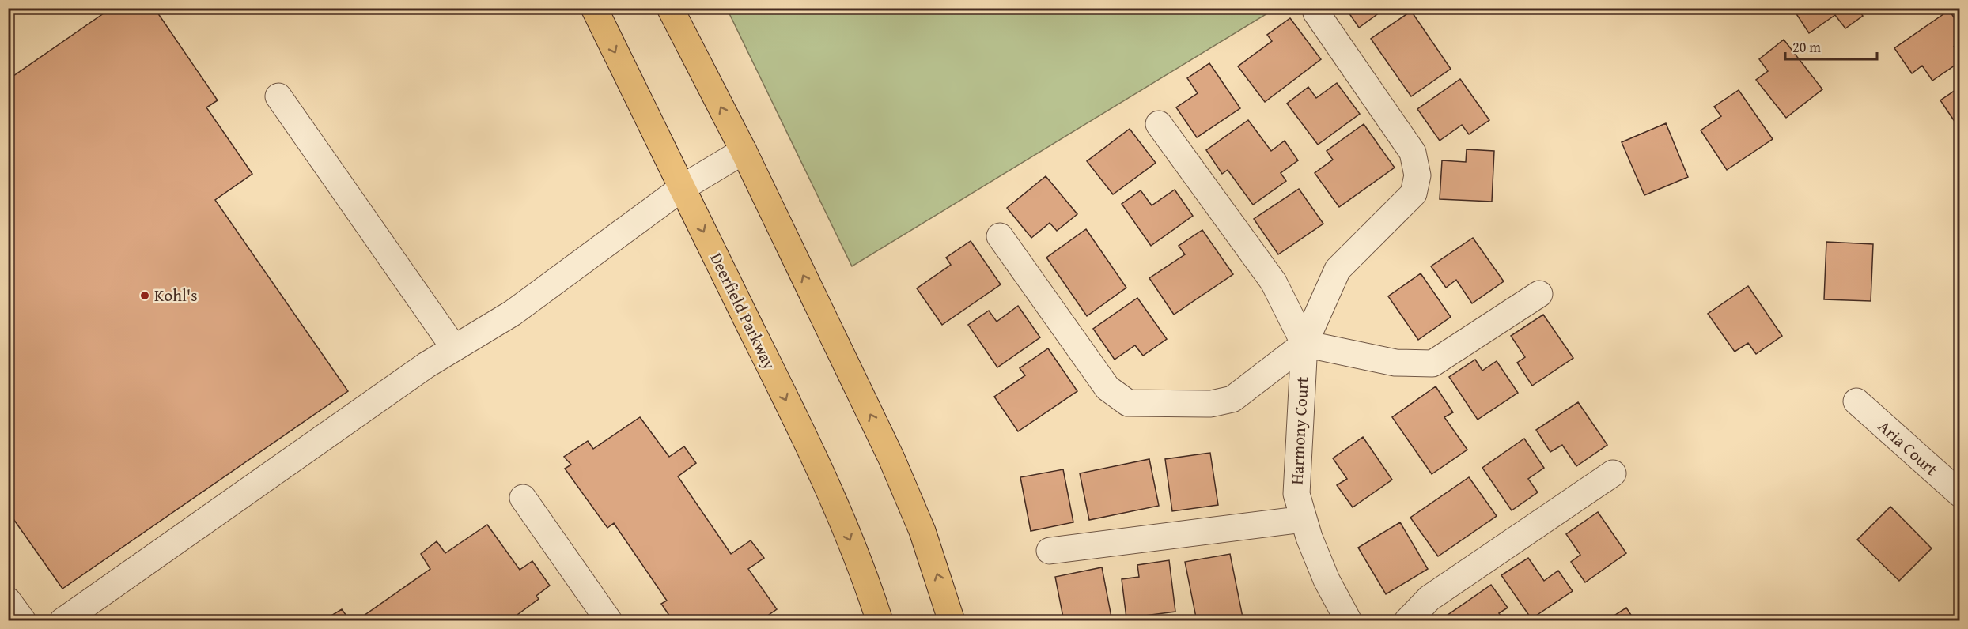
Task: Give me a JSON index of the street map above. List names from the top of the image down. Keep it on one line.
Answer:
{"streets":{"main road":["Deerfield Parkway"],"street":["Harmony Court","Aria Court"]},"places":["Kohl's"],"scale_bar":"20 m"}
